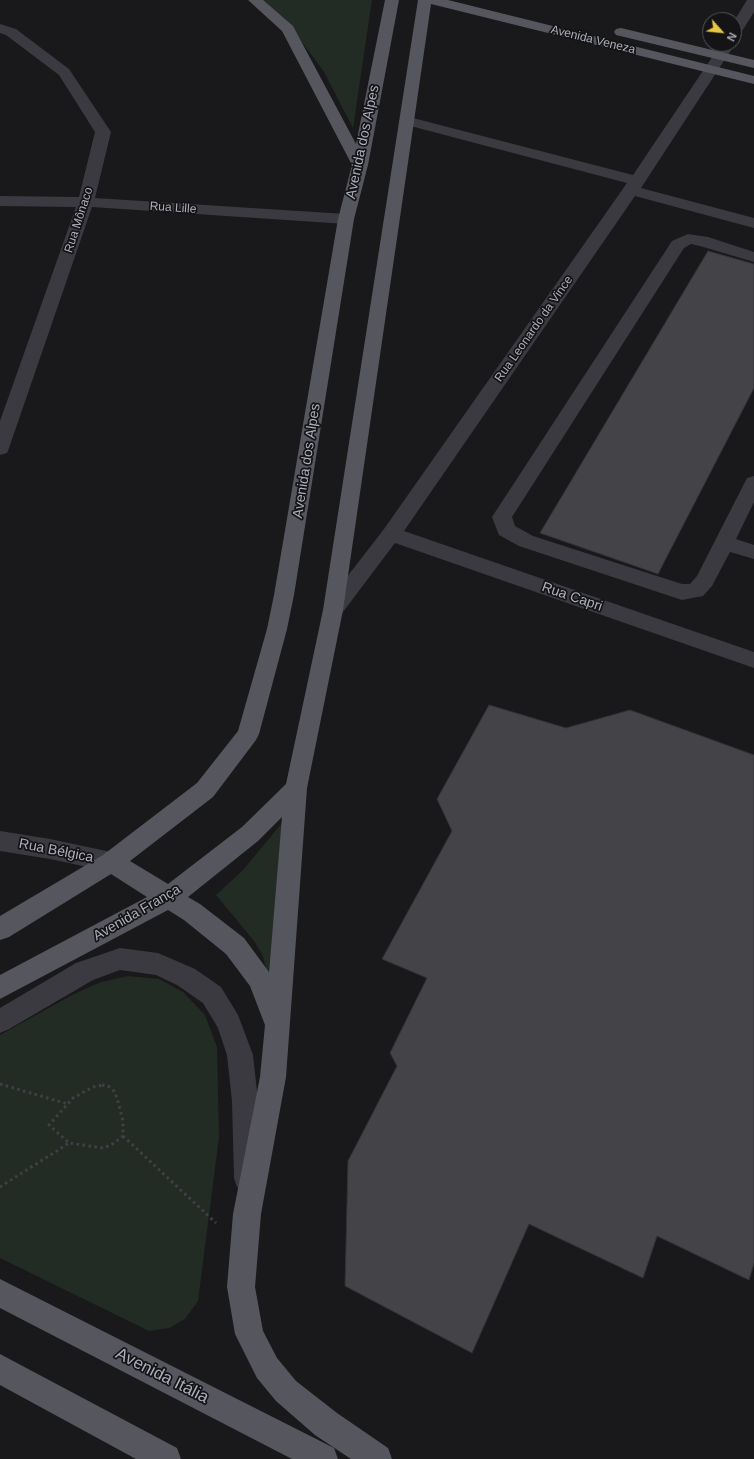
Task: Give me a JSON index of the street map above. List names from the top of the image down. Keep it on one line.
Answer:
{"streets":{"main road":["Avenida Veneza","Avenida dos Alpes","Avenida França","Avenida Itália"],"street":["Rua Lille","Rua Mônaco","Rua Leonardo da Vince","Rua Capri","Rua Bélgica"]},"crossings":[["Avenida Veneza","Rua Leonardo da Vince"],["Avenida dos Alpes","Rua Lille"],["Avenida dos Alpes","Rua Bélgica"],["Rua Lille","Rua Mônaco"],["Rua Leonardo da Vince","Rua Capri"]],"north":"bottom right"}
